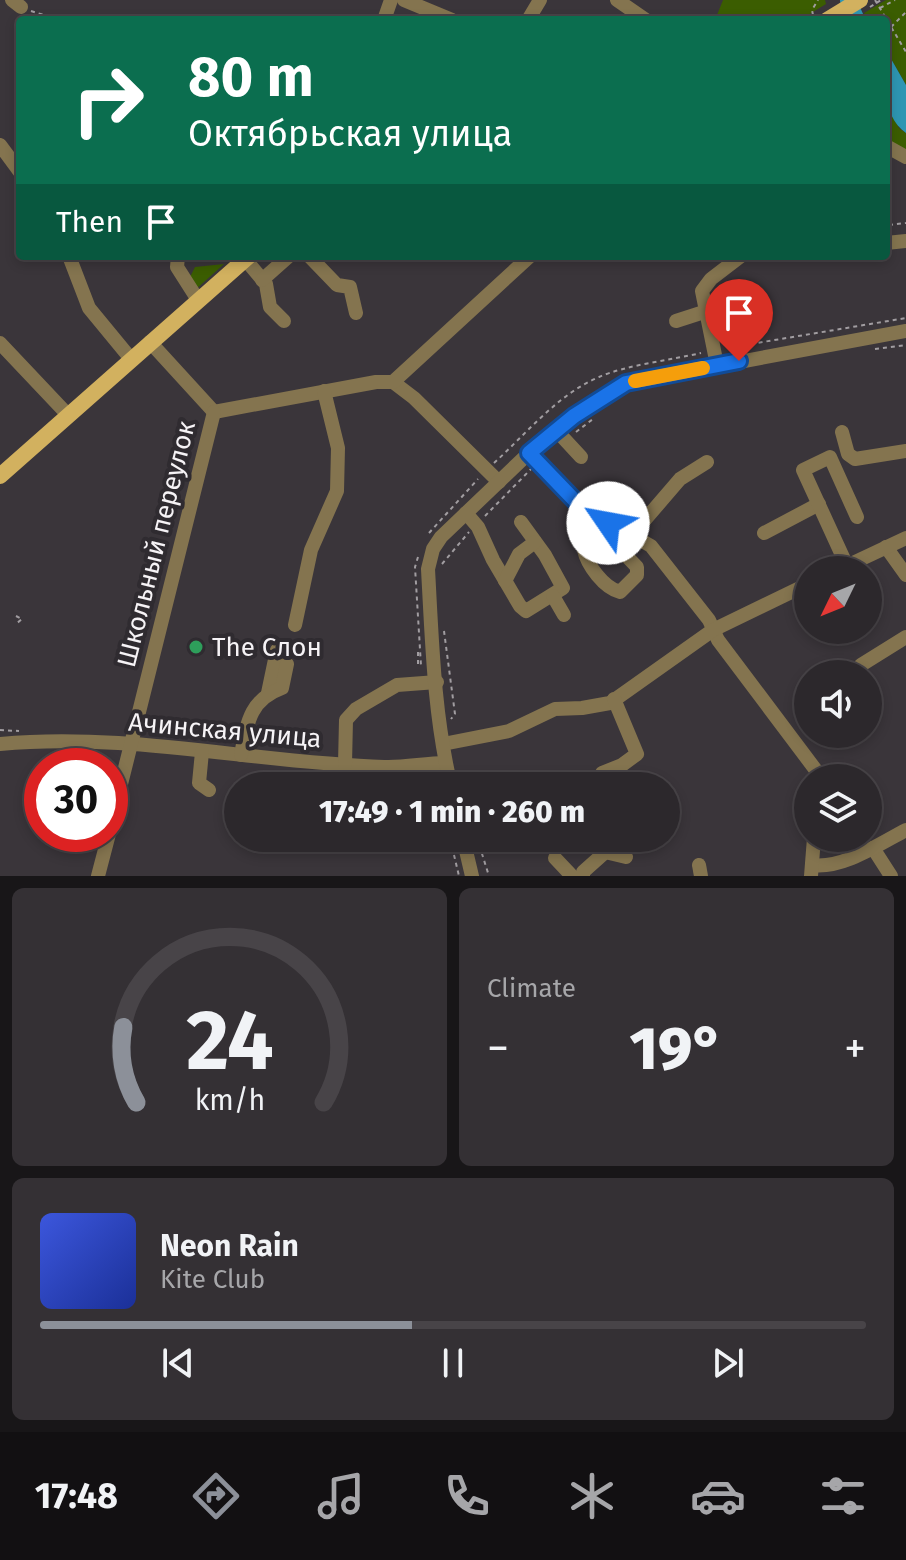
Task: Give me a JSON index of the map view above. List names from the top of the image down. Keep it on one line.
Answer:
{"streets":{"street":["Школьный переулок","Ачинская улица"]},"crossings":[["Школьный переулок","Ачинская улица"]],"places":["The Слон"],"north":"bottom left","page":{"turn":["80 m","Октябрьская улица"],"then":"Then","limit":"30","trip":"17:49 · 1 min · 260 m","tile":"Climate","heat":["−","19°","+"],"song":["Neon Rain","Kite Club"],"tabs":"17:48","gauge":["24","km/h"]}}
